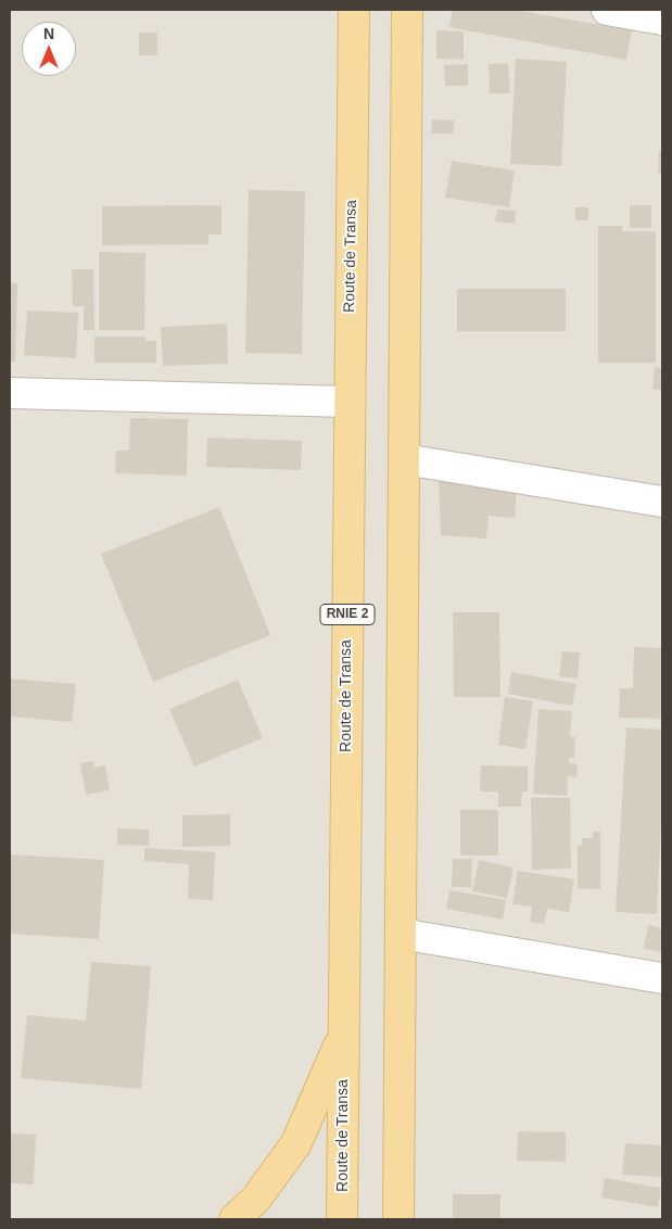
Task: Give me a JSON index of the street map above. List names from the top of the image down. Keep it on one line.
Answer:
{"streets":{"main road":["Route de Transa","RNIE 2"]},"north":"top"}
